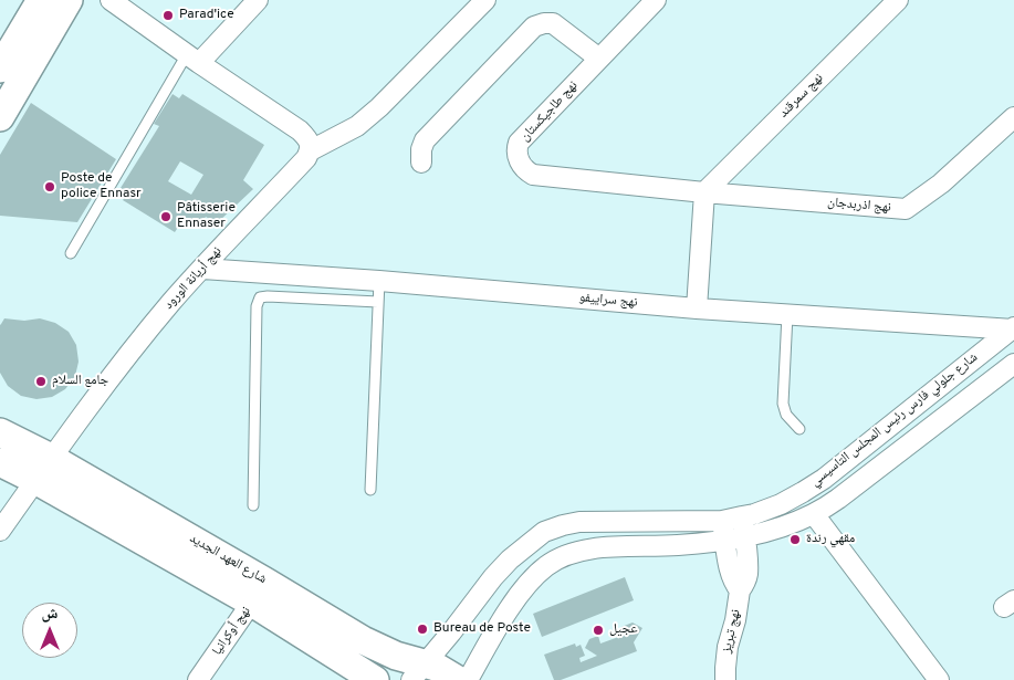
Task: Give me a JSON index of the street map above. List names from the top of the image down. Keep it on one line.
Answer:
{"streets":{"main road":["شارع العهد الجديد"],"street":["نهج سمرقند","نهج طاجيكستان","نهج اذربدجان","نهج أريانة الورود","نهج سراييفو","شارع جلولي فارس رئيس المجلس التاسيسي","نهج أوكرانيا","نهج تبريز"]},"crossings":[["نهج سمرقند","نهج طاجيكستان"],["نهج سمرقند","نهج اذربدجان"],["نهج طاجيكستان","نهج اذربدجان"],["نهج أريانة الورود","نهج سراييفو"],["نهج أريانة الورود","شارع العهد الجديد"],["نهج سراييفو","شارع جلولي فارس رئيس المجلس التاسيسي"],["شارع جلولي فارس رئيس المجلس التاسيسي","شارع العهد الجديد"],["شارع جلولي فارس رئيس المجلس التاسيسي","نهج تبريز"],["شارع العهد الجديد","نهج أوكرانيا"]],"places":["Parad'ice","Poste de police Ennasr","Pâtisserie Ennaser","جامع السلام","مقهي رندة","Bureau de Poste","عجيل"],"north":"top"}
